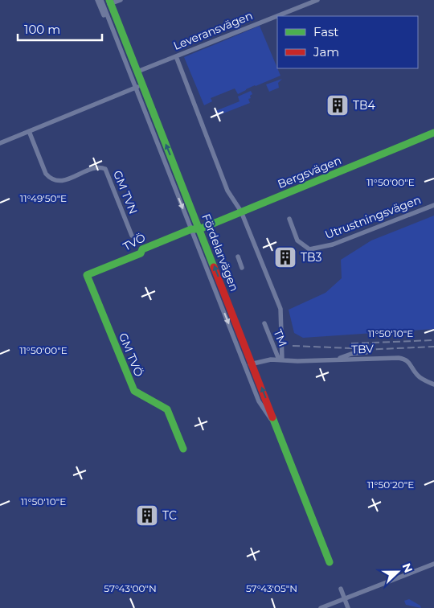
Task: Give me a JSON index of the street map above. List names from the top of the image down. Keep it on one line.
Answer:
{"streets":{"street":["Leveransvägen","Bergsvägen","GM TVN","Utrustningsvägen","TVÖ","Fördelarvägen","TM","TBV","GM TVÖ"]},"crossings":[["Bergsvägen","TVÖ"],["Bergsvägen","Fördelarvägen"],["TVÖ","Fördelarvägen"],["TVÖ","GM TVÖ"],["Fördelarvägen","TBV"],["TM","TBV"]],"places":{"building":["TB4","TB3","TC"]},"legend":["Fast","Jam"],"scale_bar":"100 m","north":"right","coordinates":["11°50'00\"E","11°49'50\"E","11°50'10\"E","11°50'20\"E","57°43'00\"N","57°43'05\"N"]}
